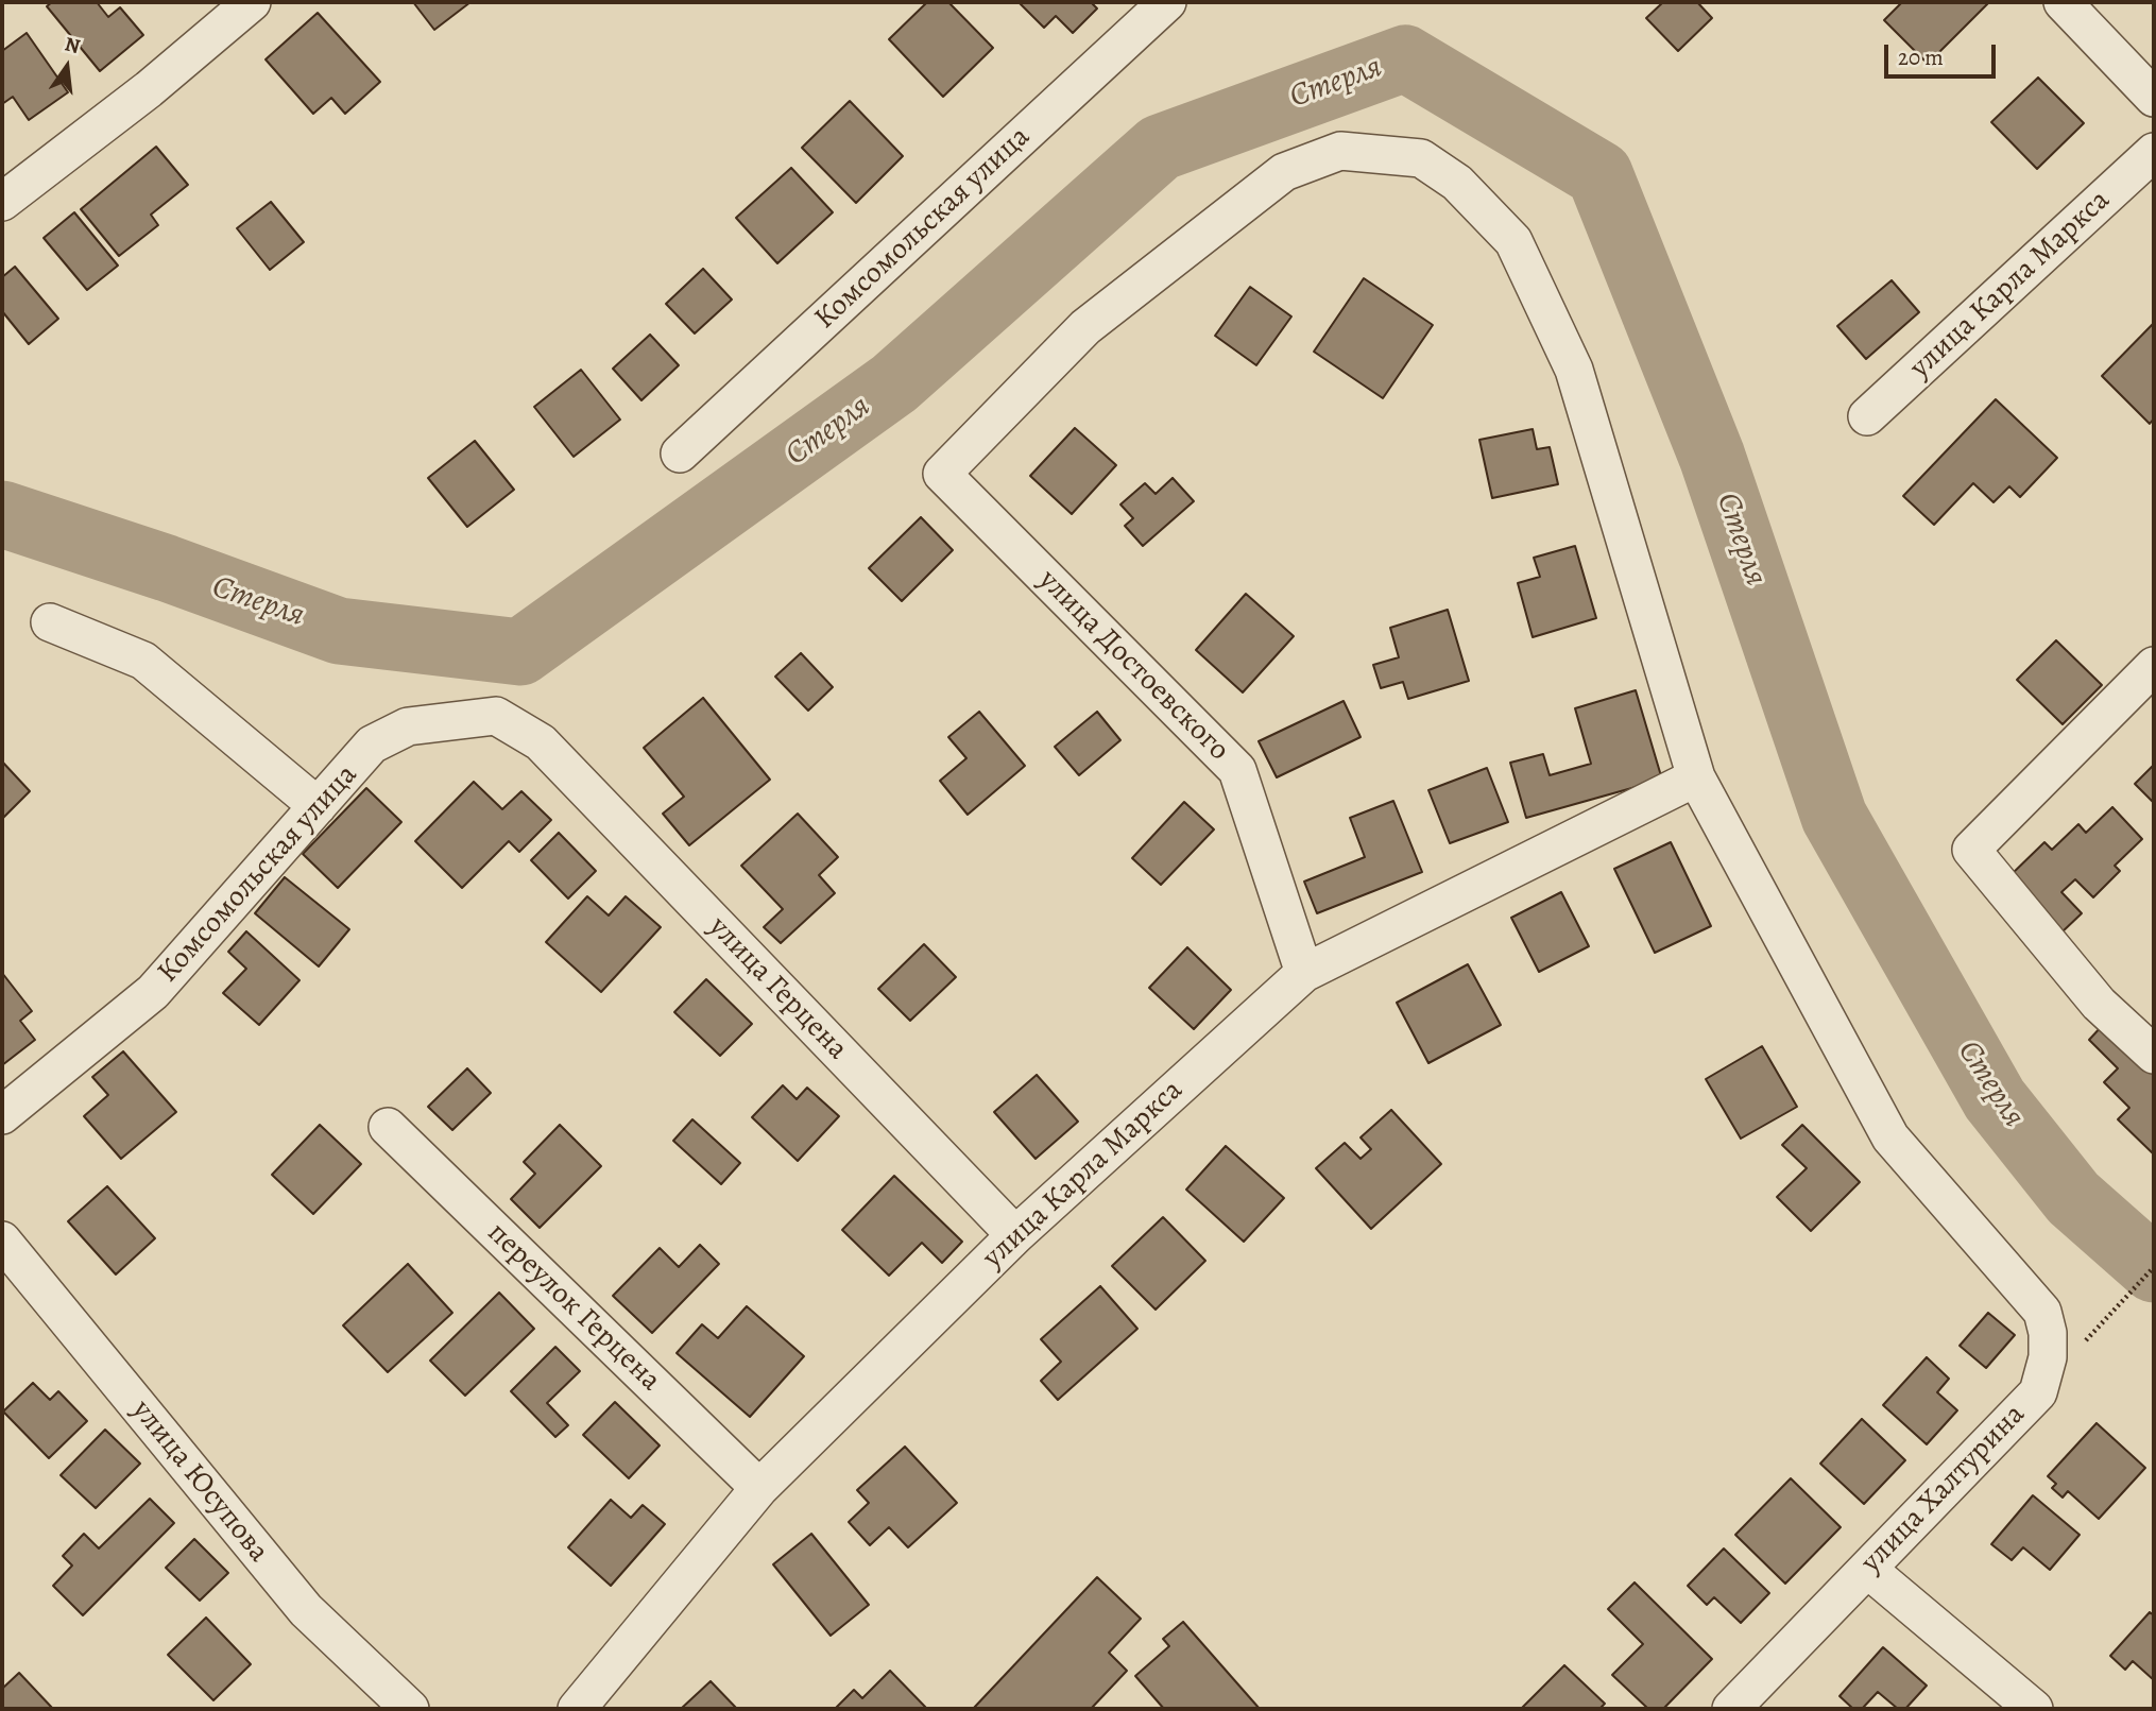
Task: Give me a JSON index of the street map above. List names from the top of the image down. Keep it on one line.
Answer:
{"streets":{"street":["Комсомольская улица","улица Карла Маркса","улица Достоевского","улица Герцена","переулок Герцена","улица Юсупова","улица Халтурина"]},"crossings":[["Комсомольская улица","улица Герцена"],["улица Карла Маркса","улица Достоевского"],["улица Карла Маркса","улица Герцена"],["улица Карла Маркса","переулок Герцена"],["улица Карла Маркса","улица Халтурина"],["улица Достоевского","улица Халтурина"]],"water":["Стерля"],"scale_bar":"20 m","north":"top"}
